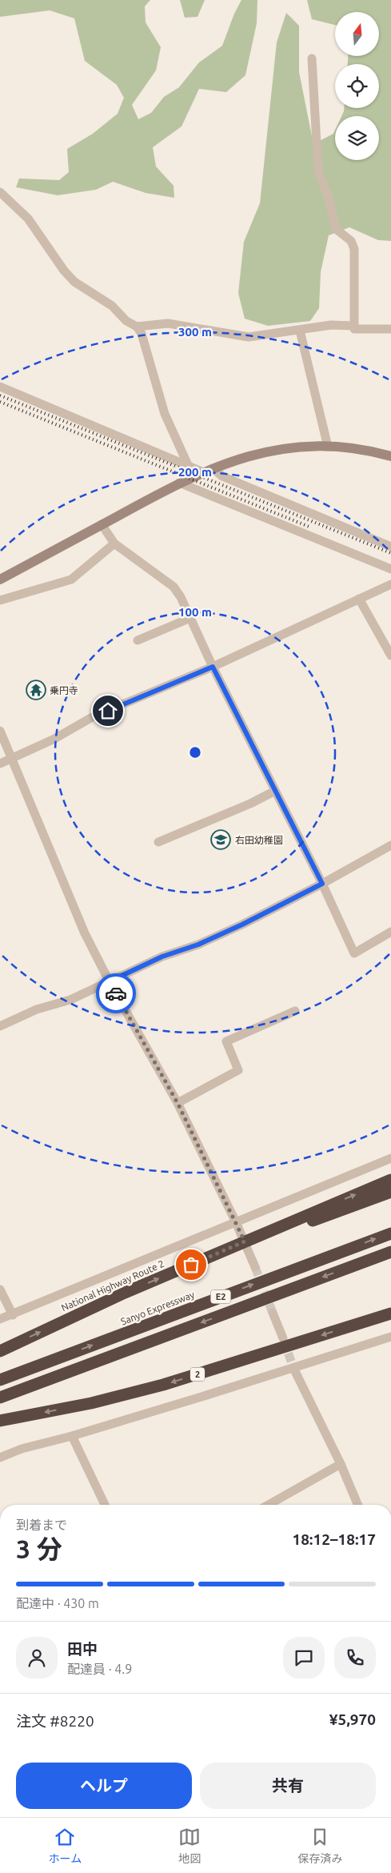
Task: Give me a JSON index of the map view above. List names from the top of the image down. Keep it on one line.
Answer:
{"streets":{"highway":["National Highway Route 2","E2","Sanyo Expressway","2"]},"places":{"temple":["乗円寺"],"school or university":["右田幼稚園"]},"north":"top","page":{"heading":["3 分","到着まで","18:12–18:17"],"panel":["田中","配達員 · 4.9","注文 #8220","¥5,970"],"bar":"配達中 · 430 m","buttons":["ヘルプ","共有"],"tabs":["ホーム","地図","保存済み"]},"rings":["300 m","200 m","100 m"]}
